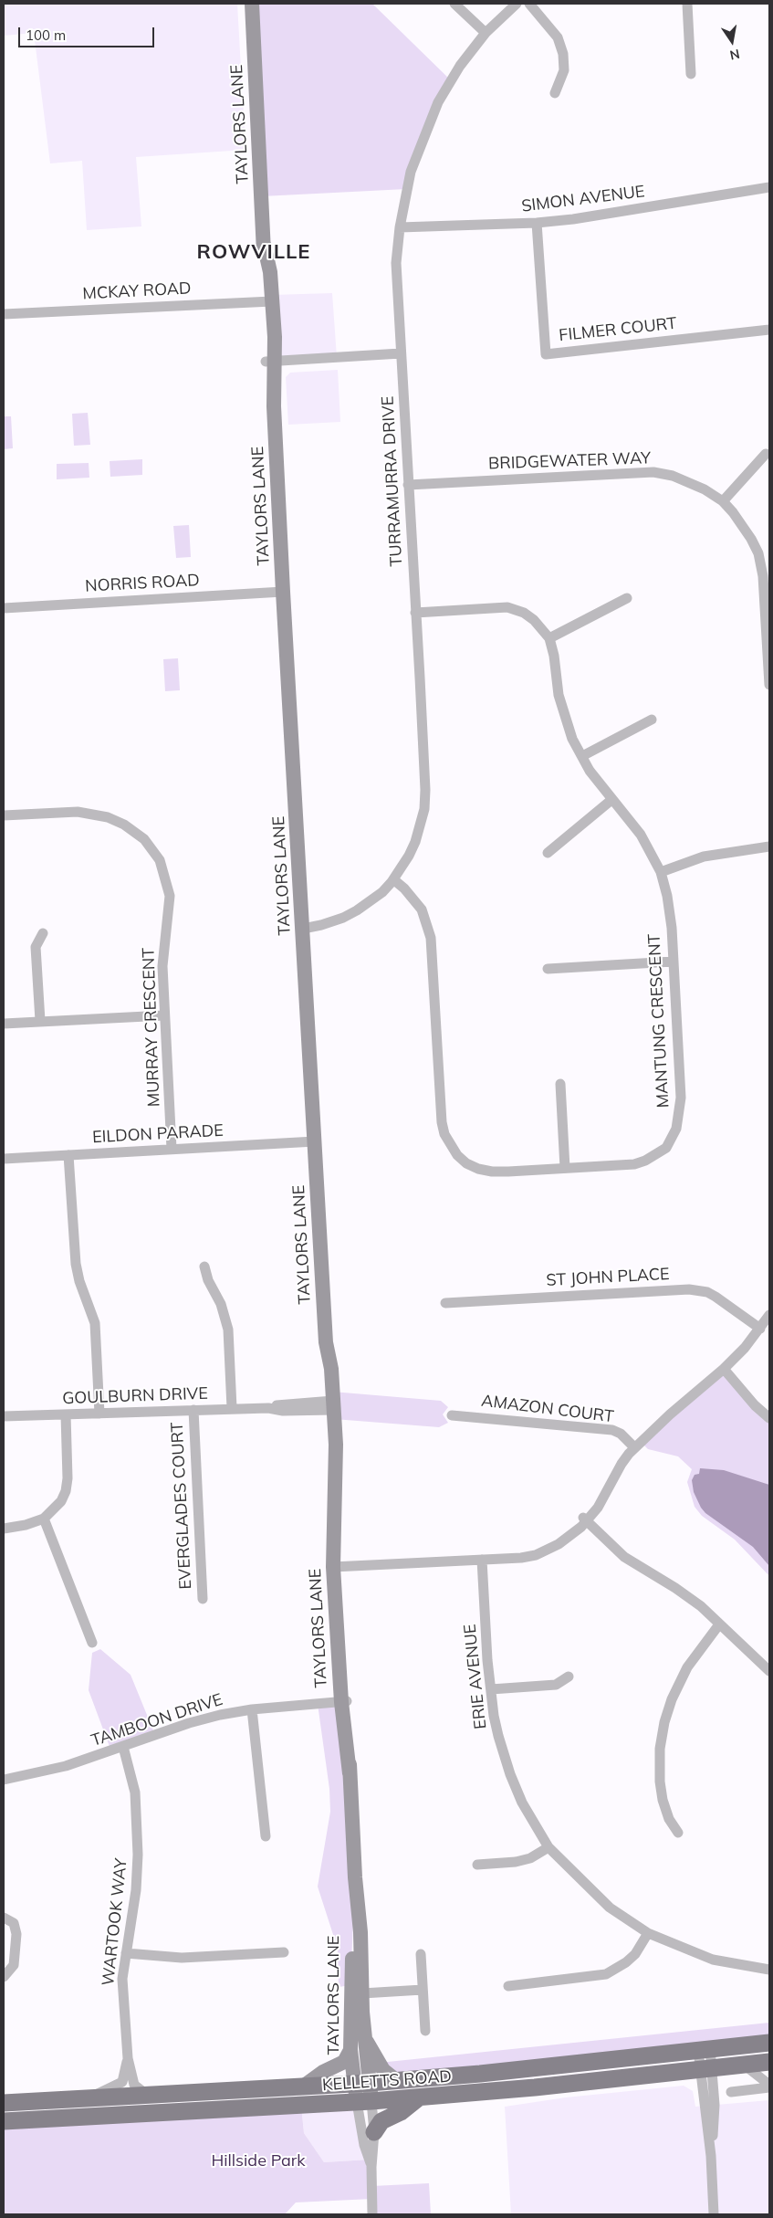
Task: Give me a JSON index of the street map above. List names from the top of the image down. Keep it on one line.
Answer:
{"streets":{"main road":["TAYLORS LANE","KELLETTS ROAD"],"street":["SIMON AVENUE","MCKAY ROAD","FILMER COURT","BRIDGEWATER WAY","TURRAMURRA DRIVE","NORRIS ROAD","MANTUNG CRESCENT","MURRAY CRESCENT","EILDON PARADE","ST JOHN PLACE","GOULBURN DRIVE","AMAZON COURT","EVERGLADES COURT","ERIE AVENUE","TAMBOON DRIVE","WARTOOK WAY"]},"crossings":[["TAYLORS LANE","MCKAY ROAD"],["TAYLORS LANE","TURRAMURRA DRIVE"],["TAYLORS LANE","NORRIS ROAD"],["TAYLORS LANE","EILDON PARADE"],["TAYLORS LANE","GOULBURN DRIVE"],["TAYLORS LANE","TAMBOON DRIVE"],["TAYLORS LANE","KELLETTS ROAD"],["SIMON AVENUE","FILMER COURT"],["SIMON AVENUE","TURRAMURRA DRIVE"],["BRIDGEWATER WAY","TURRAMURRA DRIVE"],["TURRAMURRA DRIVE","MANTUNG CRESCENT"],["MURRAY CRESCENT","EILDON PARADE"],["GOULBURN DRIVE","EVERGLADES COURT"],["TAMBOON DRIVE","WARTOOK WAY"],["WARTOOK WAY","KELLETTS ROAD"]],"districts":["ROWVILLE"],"parks":["Hillside Park"],"scale_bar":"100 m","north":"bottom"}
